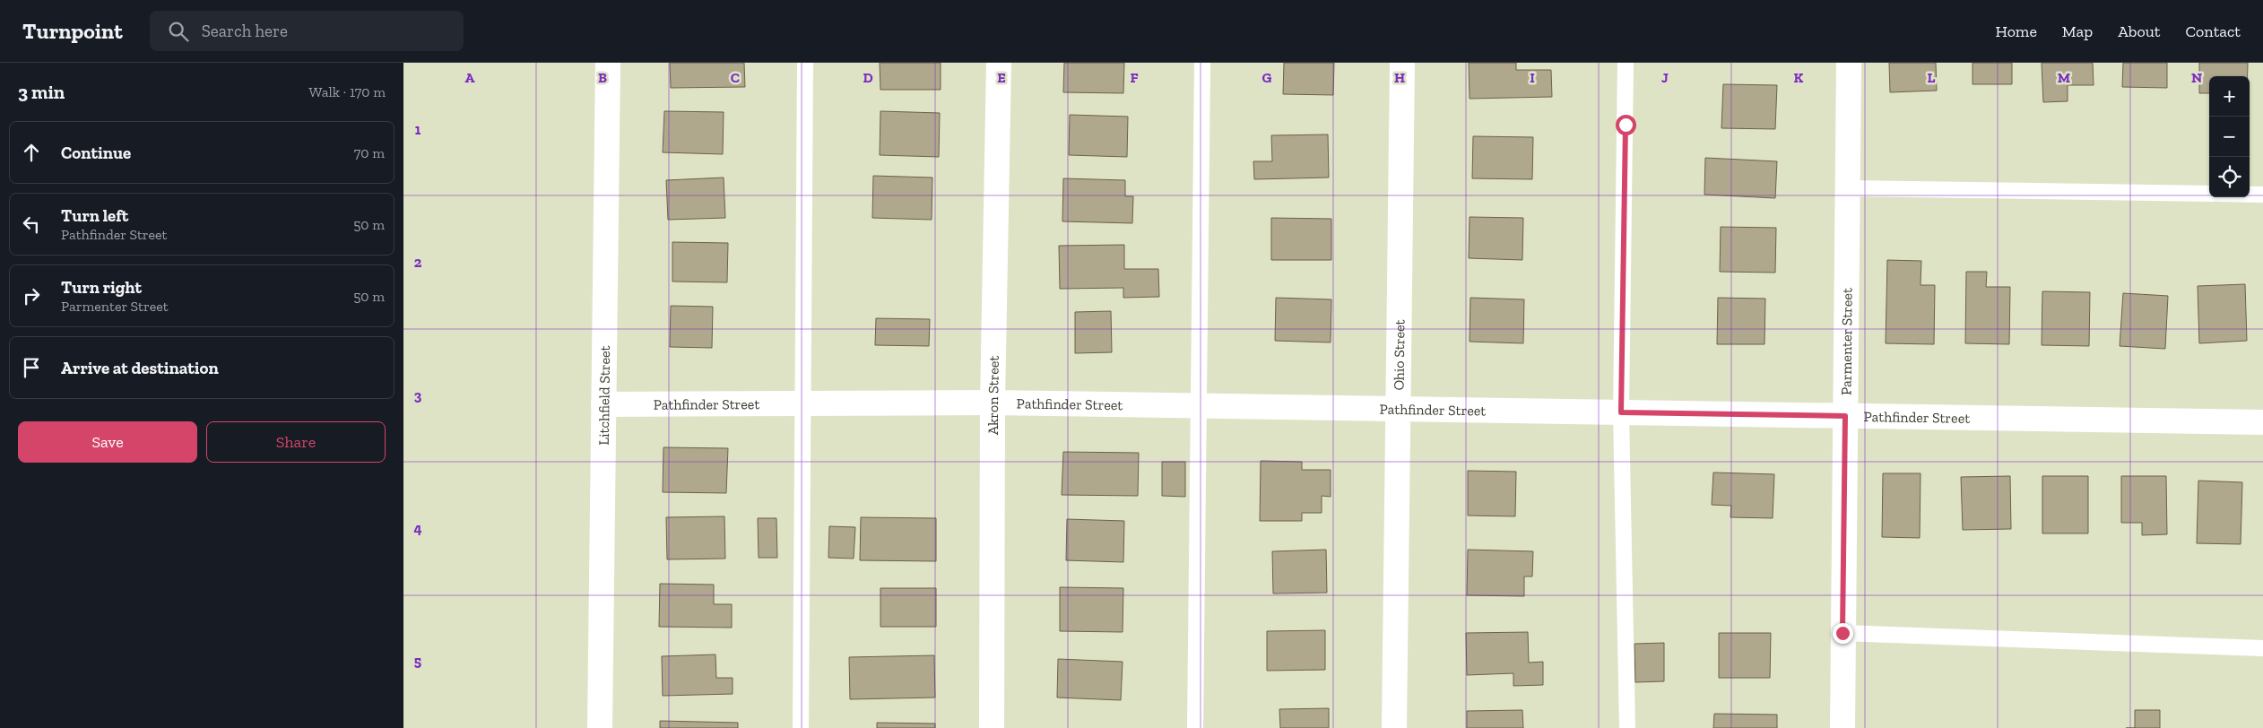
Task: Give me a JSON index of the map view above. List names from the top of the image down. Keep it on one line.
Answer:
{"streets":{"street":["Parmenter Street","Ohio Street","Litchfield Street","Akron Street","Pathfinder Street"]},"crossings":[["Parmenter Street","Pathfinder Street"],["Ohio Street","Pathfinder Street"],["Litchfield Street","Pathfinder Street"],["Akron Street","Pathfinder Street"]],"page":{"header":"Turnpoint","search":"Search here","nav":["Home","Map","About","Contact"],"heading":["3 min","Walk · 170 m"],"map_buttons":["+","−"],"list":[["Continue","70 m"],["Turn left","Pathfinder Street","50 m"],["Turn right","Parmenter Street","50 m"],"Arrive at destination"],"buttons":["Save","Share"]},"grid":{"columns":["A","B","C","D","E","F","G","H","I","J","K","L","M","N"],"rows":["1","2","3","4","5"]}}
